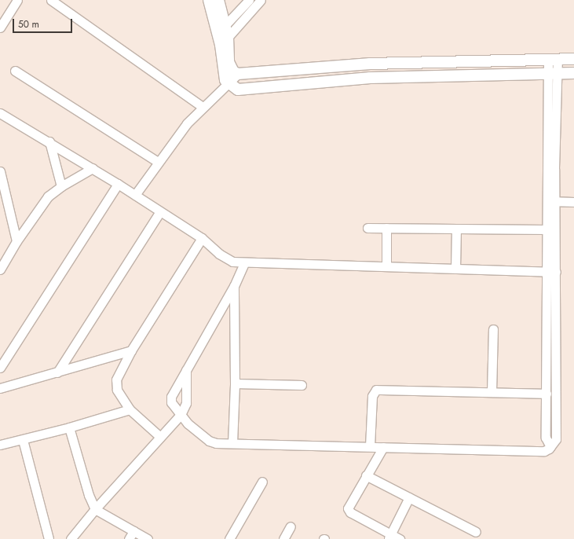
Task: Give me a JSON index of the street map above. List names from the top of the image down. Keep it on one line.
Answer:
{"scale_bar":"50 m"}
